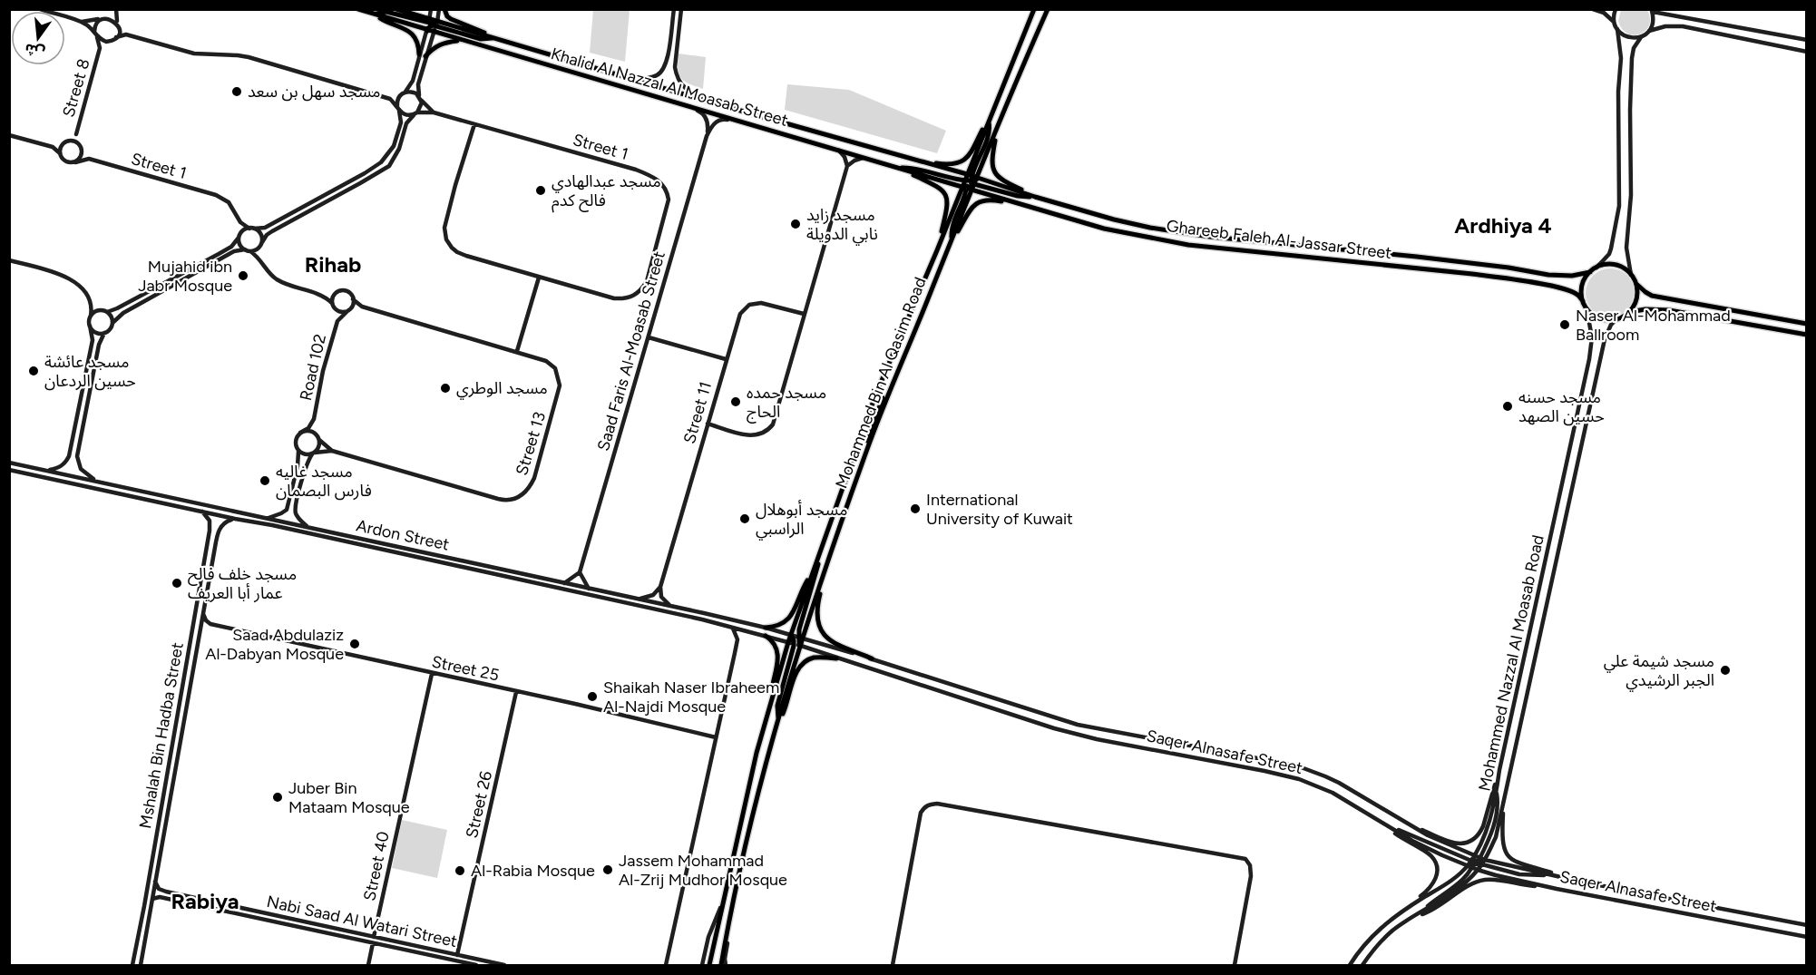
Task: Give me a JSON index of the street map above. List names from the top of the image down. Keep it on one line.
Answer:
{"streets":{"main road":["Khalid Al Nazzal Al Moasab Street","Ghareeb Faleh Al-Jassar Street","Mohammed Bin Al Qasim Road"],"street":["Street 8","Street 1","Saad Faris Al-Moasab Street","Road 102","Street 11","Street 13","Ardon Street","Mohammed Nazzal Al Moasab Road","Street 25","Mshalah Bin Hadba Street","Saqer Alnasafe Street","Street 26","Street 40","Nabi Saad Al Watari Street"]},"crossings":[["Khalid Al Nazzal Al Moasab Street","Ghareeb Faleh Al-Jassar Street"],["Khalid Al Nazzal Al Moasab Street","Mohammed Bin Al Qasim Road"],["Ghareeb Faleh Al-Jassar Street","Mohammed Bin Al Qasim Road"],["Ghareeb Faleh Al-Jassar Street","Mohammed Nazzal Al Moasab Road"],["Road 102","Street 13"],["Mohammed Bin Al Qasim Road","Ardon Street"],["Mohammed Bin Al Qasim Road","Saqer Alnasafe Street"],["Ardon Street","Saqer Alnasafe Street"],["Mohammed Nazzal Al Moasab Road","Saqer Alnasafe Street"],["Street 25","Street 26"],["Street 25","Street 40"],["Mshalah Bin Hadba Street","Nabi Saad Al Watari Street"],["Street 26","Nabi Saad Al Watari Street"],["Street 40","Nabi Saad Al Watari Street"]],"districts":["Ardhiya 4","Rihab","Rabiya"],"places":["مسجد سهل بن سعد","مسجد عبدالهادي فالح كدم","مسجد زايد نابي الدويلة","Mujahid ibn Jabr Mosque","Naser Al-Mohammad Ballroom","مسجد عائشة حسين الردعان","مسجد الوطري","مسجد حمده الحاج","مسجد حسنه حسين الصهد","مسجد غاليه فارس البصمان","International University of Kuwait","مسجد أبوهلال الراسبي","مسجد خلف فالح عمار أبا العريف","Saad Abdulaziz Al-Dabyan Mosque","مسجد شيمة علي الجبر الرشيدي","Shaikah Naser Ibraheem Al-Najdi Mosque","Juber Bin Mataam Mosque","Jassem Mohammad Al-Zrij Mudhor Mosque","Al-Rabia Mosque"],"north":"bottom"}
